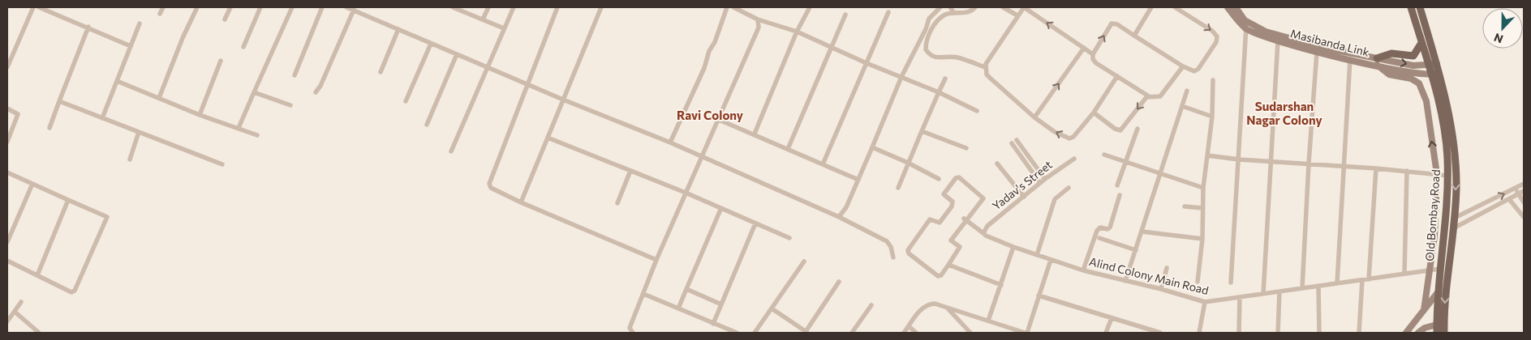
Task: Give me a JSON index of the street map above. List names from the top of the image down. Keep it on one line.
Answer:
{"streets":{"main road":["Masibanda Link","Old Bombay Road"],"street":["Yadav's Street","Alind Colony Main Road"]},"crossings":[["Masibanda Link","Old Bombay Road"],["Yadav's Street","Alind Colony Main Road"],["Old Bombay Road","Alind Colony Main Road"]],"districts":["Sudarshan Nagar Colony","Ravi Colony"],"north":"bottom"}
